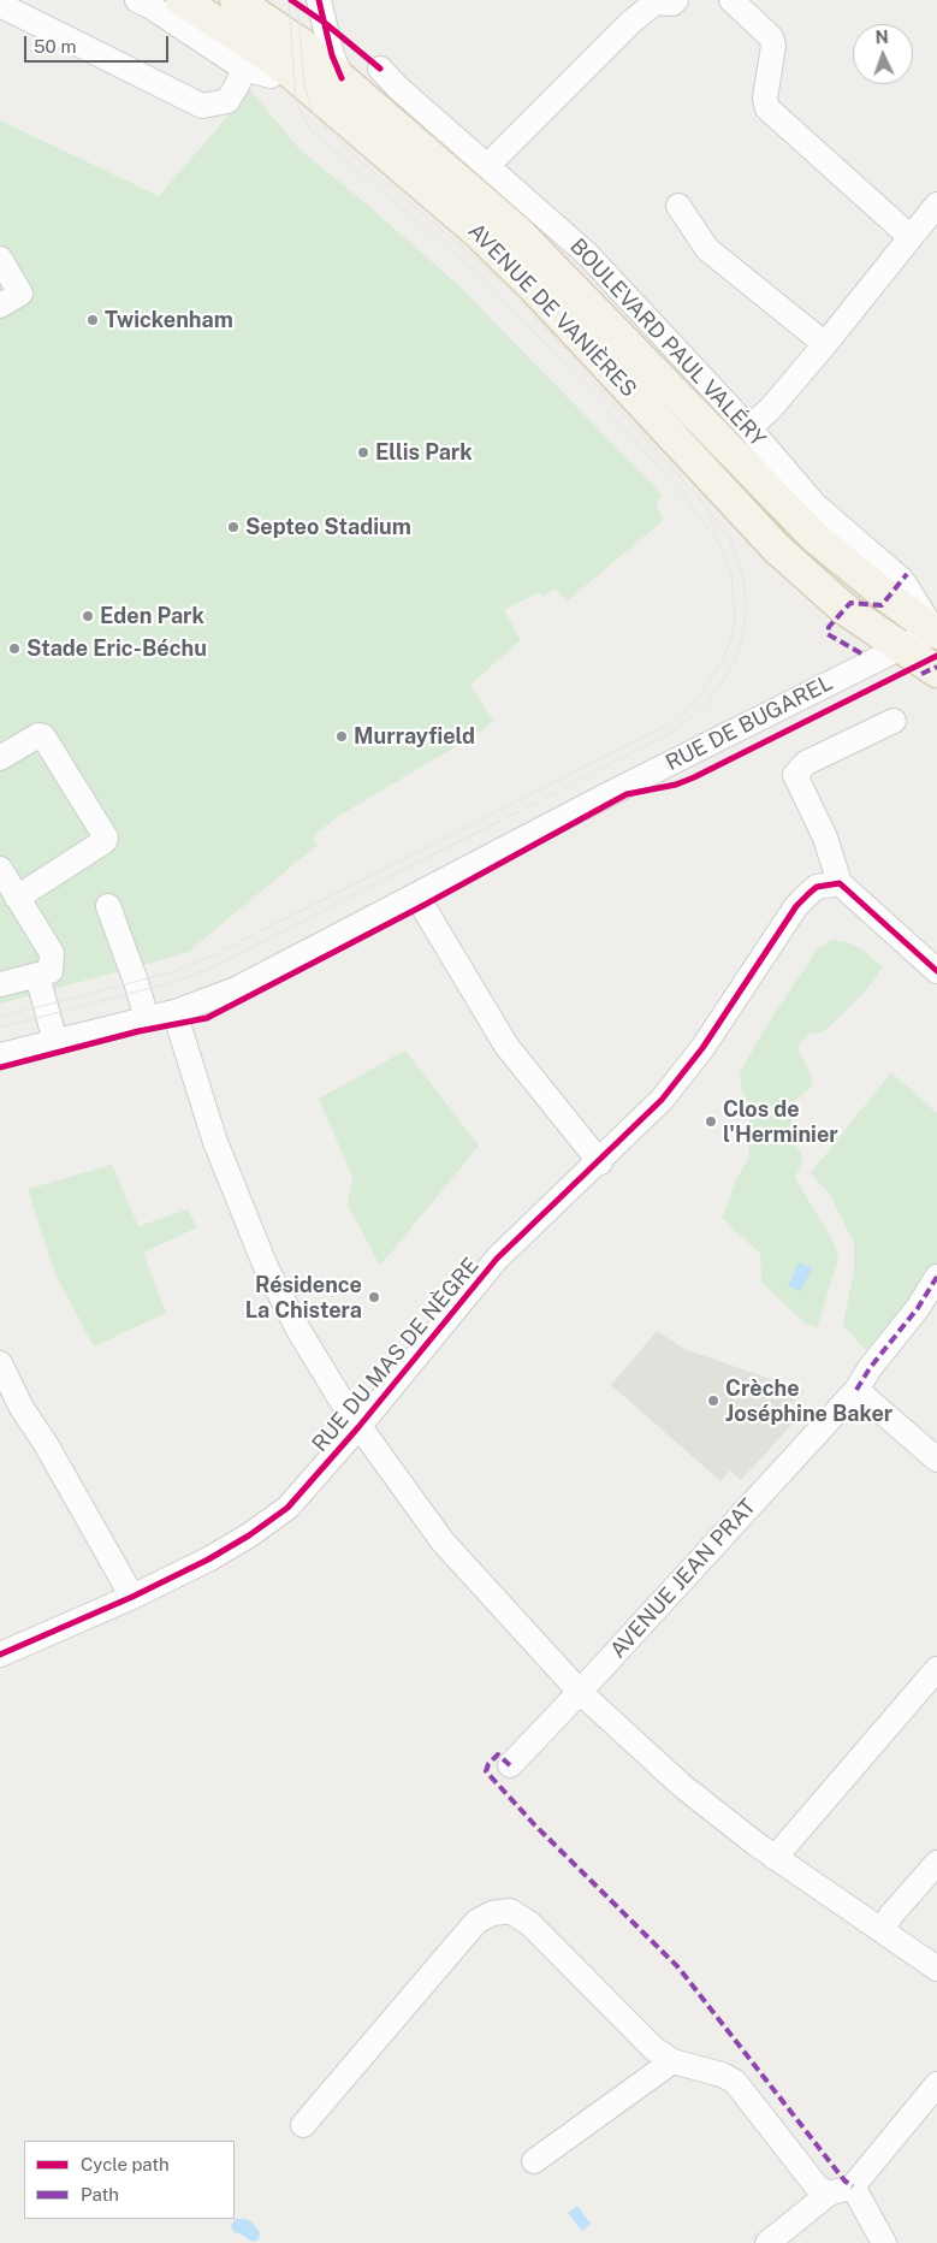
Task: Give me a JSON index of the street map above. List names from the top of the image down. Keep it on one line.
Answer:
{"streets":{"main road":["AVENUE DE VANIÈRES"],"street":["BOULEVARD PAUL VALÉRY","RUE DE BUGAREL","RUE DU MAS DE NÈGRE","AVENUE JEAN PRAT"]},"crossings":[["AVENUE DE VANIÈRES","BOULEVARD PAUL VALÉRY"],["AVENUE DE VANIÈRES","RUE DE BUGAREL"],["BOULEVARD PAUL VALÉRY","RUE DE BUGAREL"]],"places":["Twickenham","Ellis Park","Septeo Stadium","Eden Park","Stade Eric-Béchu","Murrayfield","Clos de l'Herminier","Résidence La Chistera","Crèche Joséphine Baker"],"legend":["Cycle path","Path"],"scale_bar":"50 m","north":"top"}
